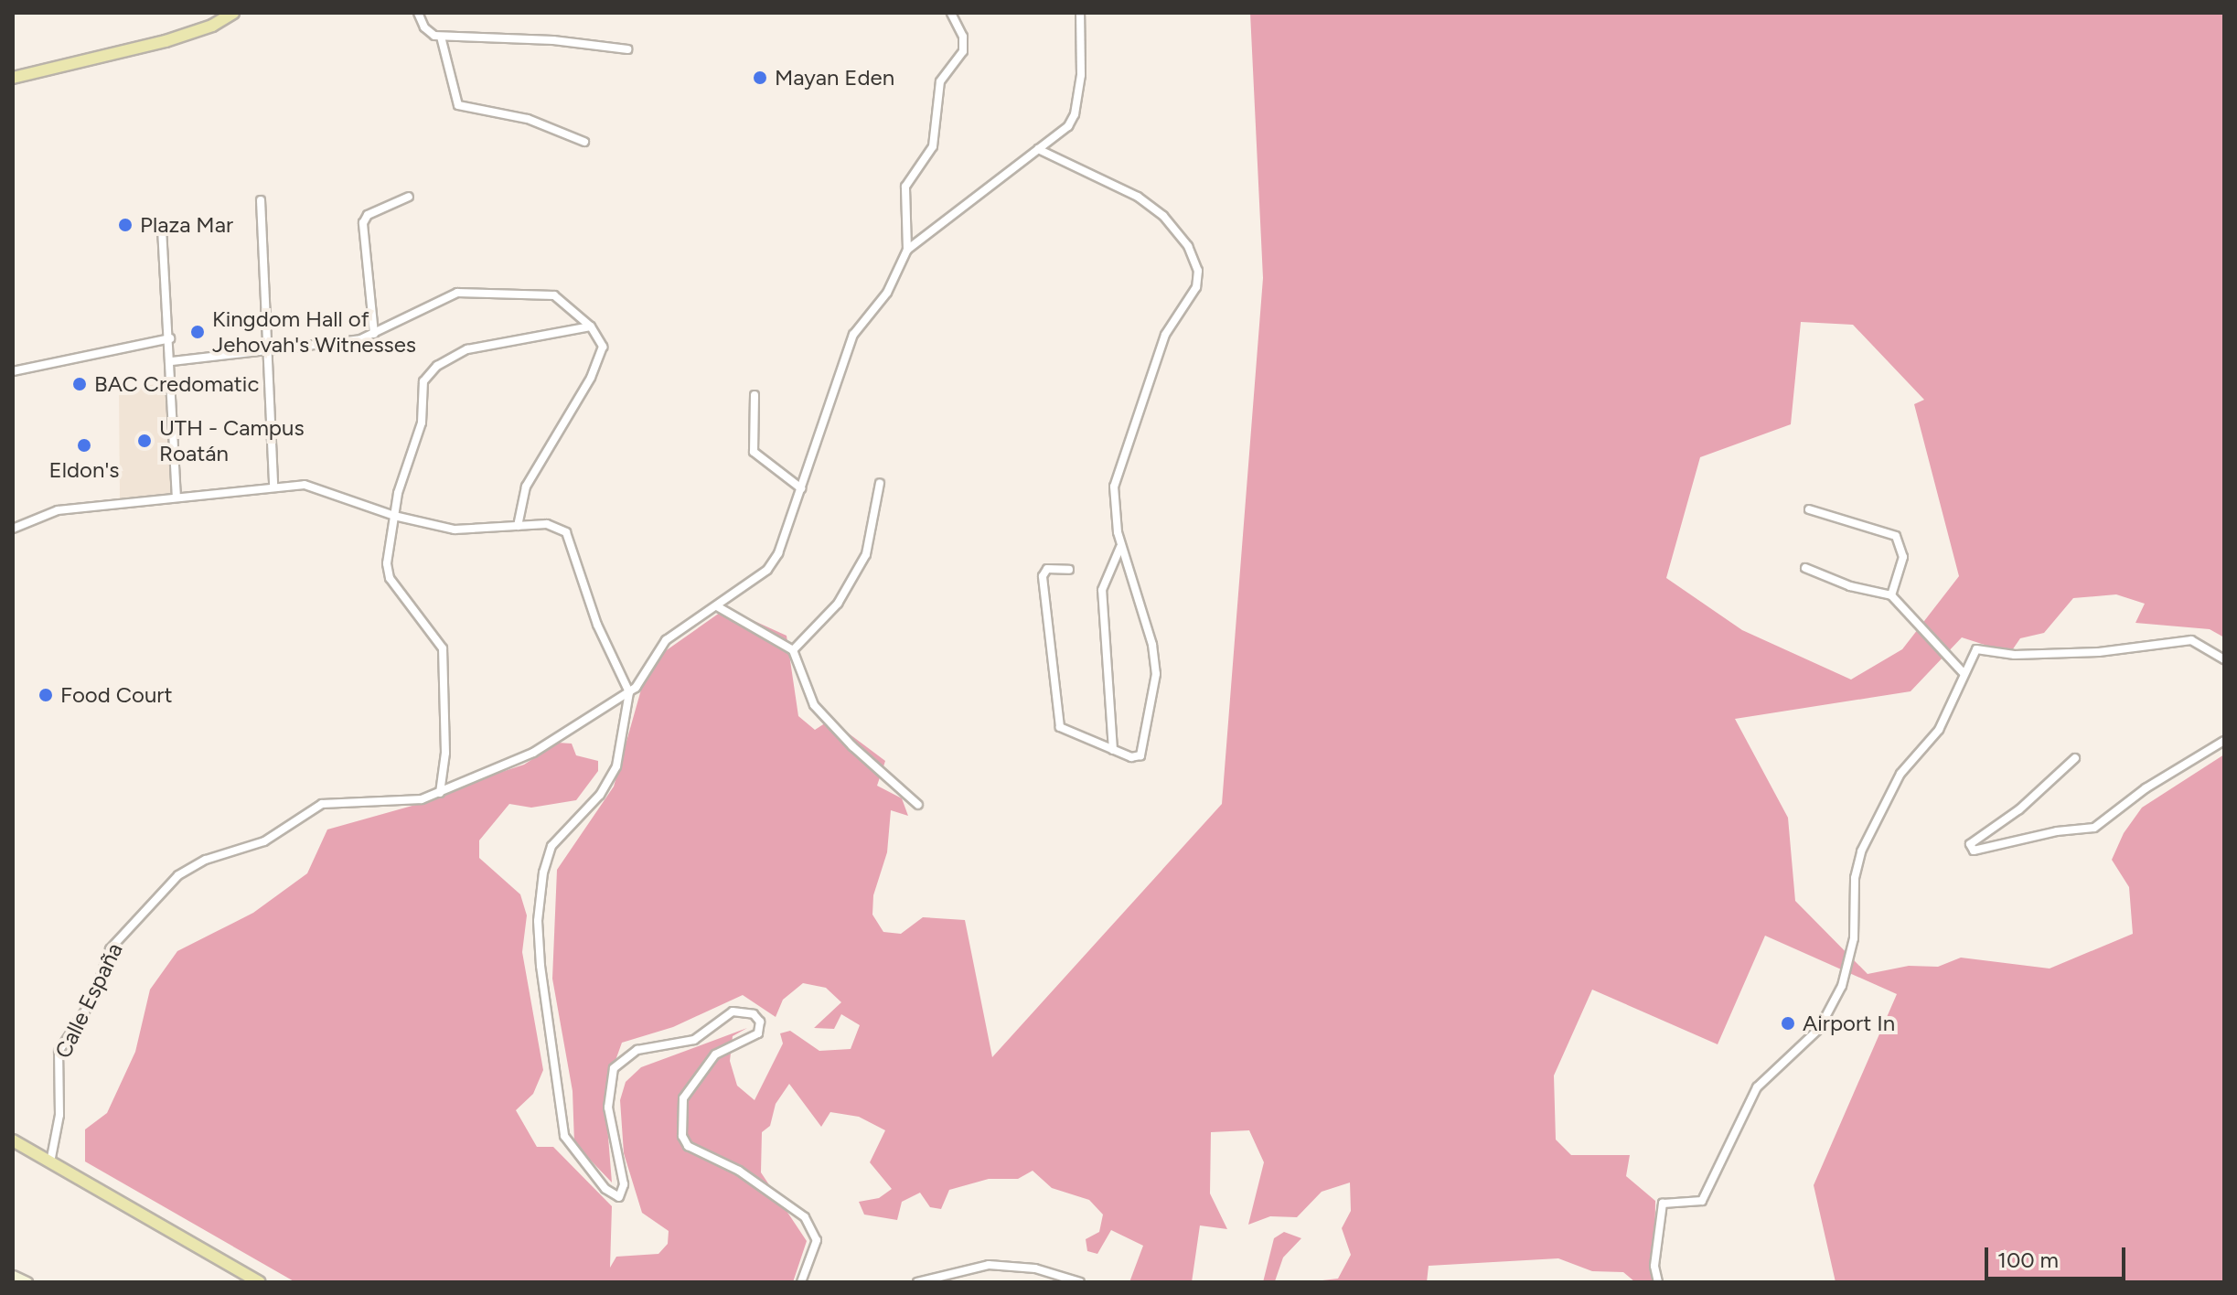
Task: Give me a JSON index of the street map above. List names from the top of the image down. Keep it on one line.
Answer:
{"streets":{"street":["Calle España"]},"places":["Mayan Eden","Plaza Mar","Kingdom Hall of Jehovah's Witnesses","BAC Credomatic","UTH - Campus Roatán","Eldon's","Food Court","Airport In"],"scale_bar":"100 m"}
